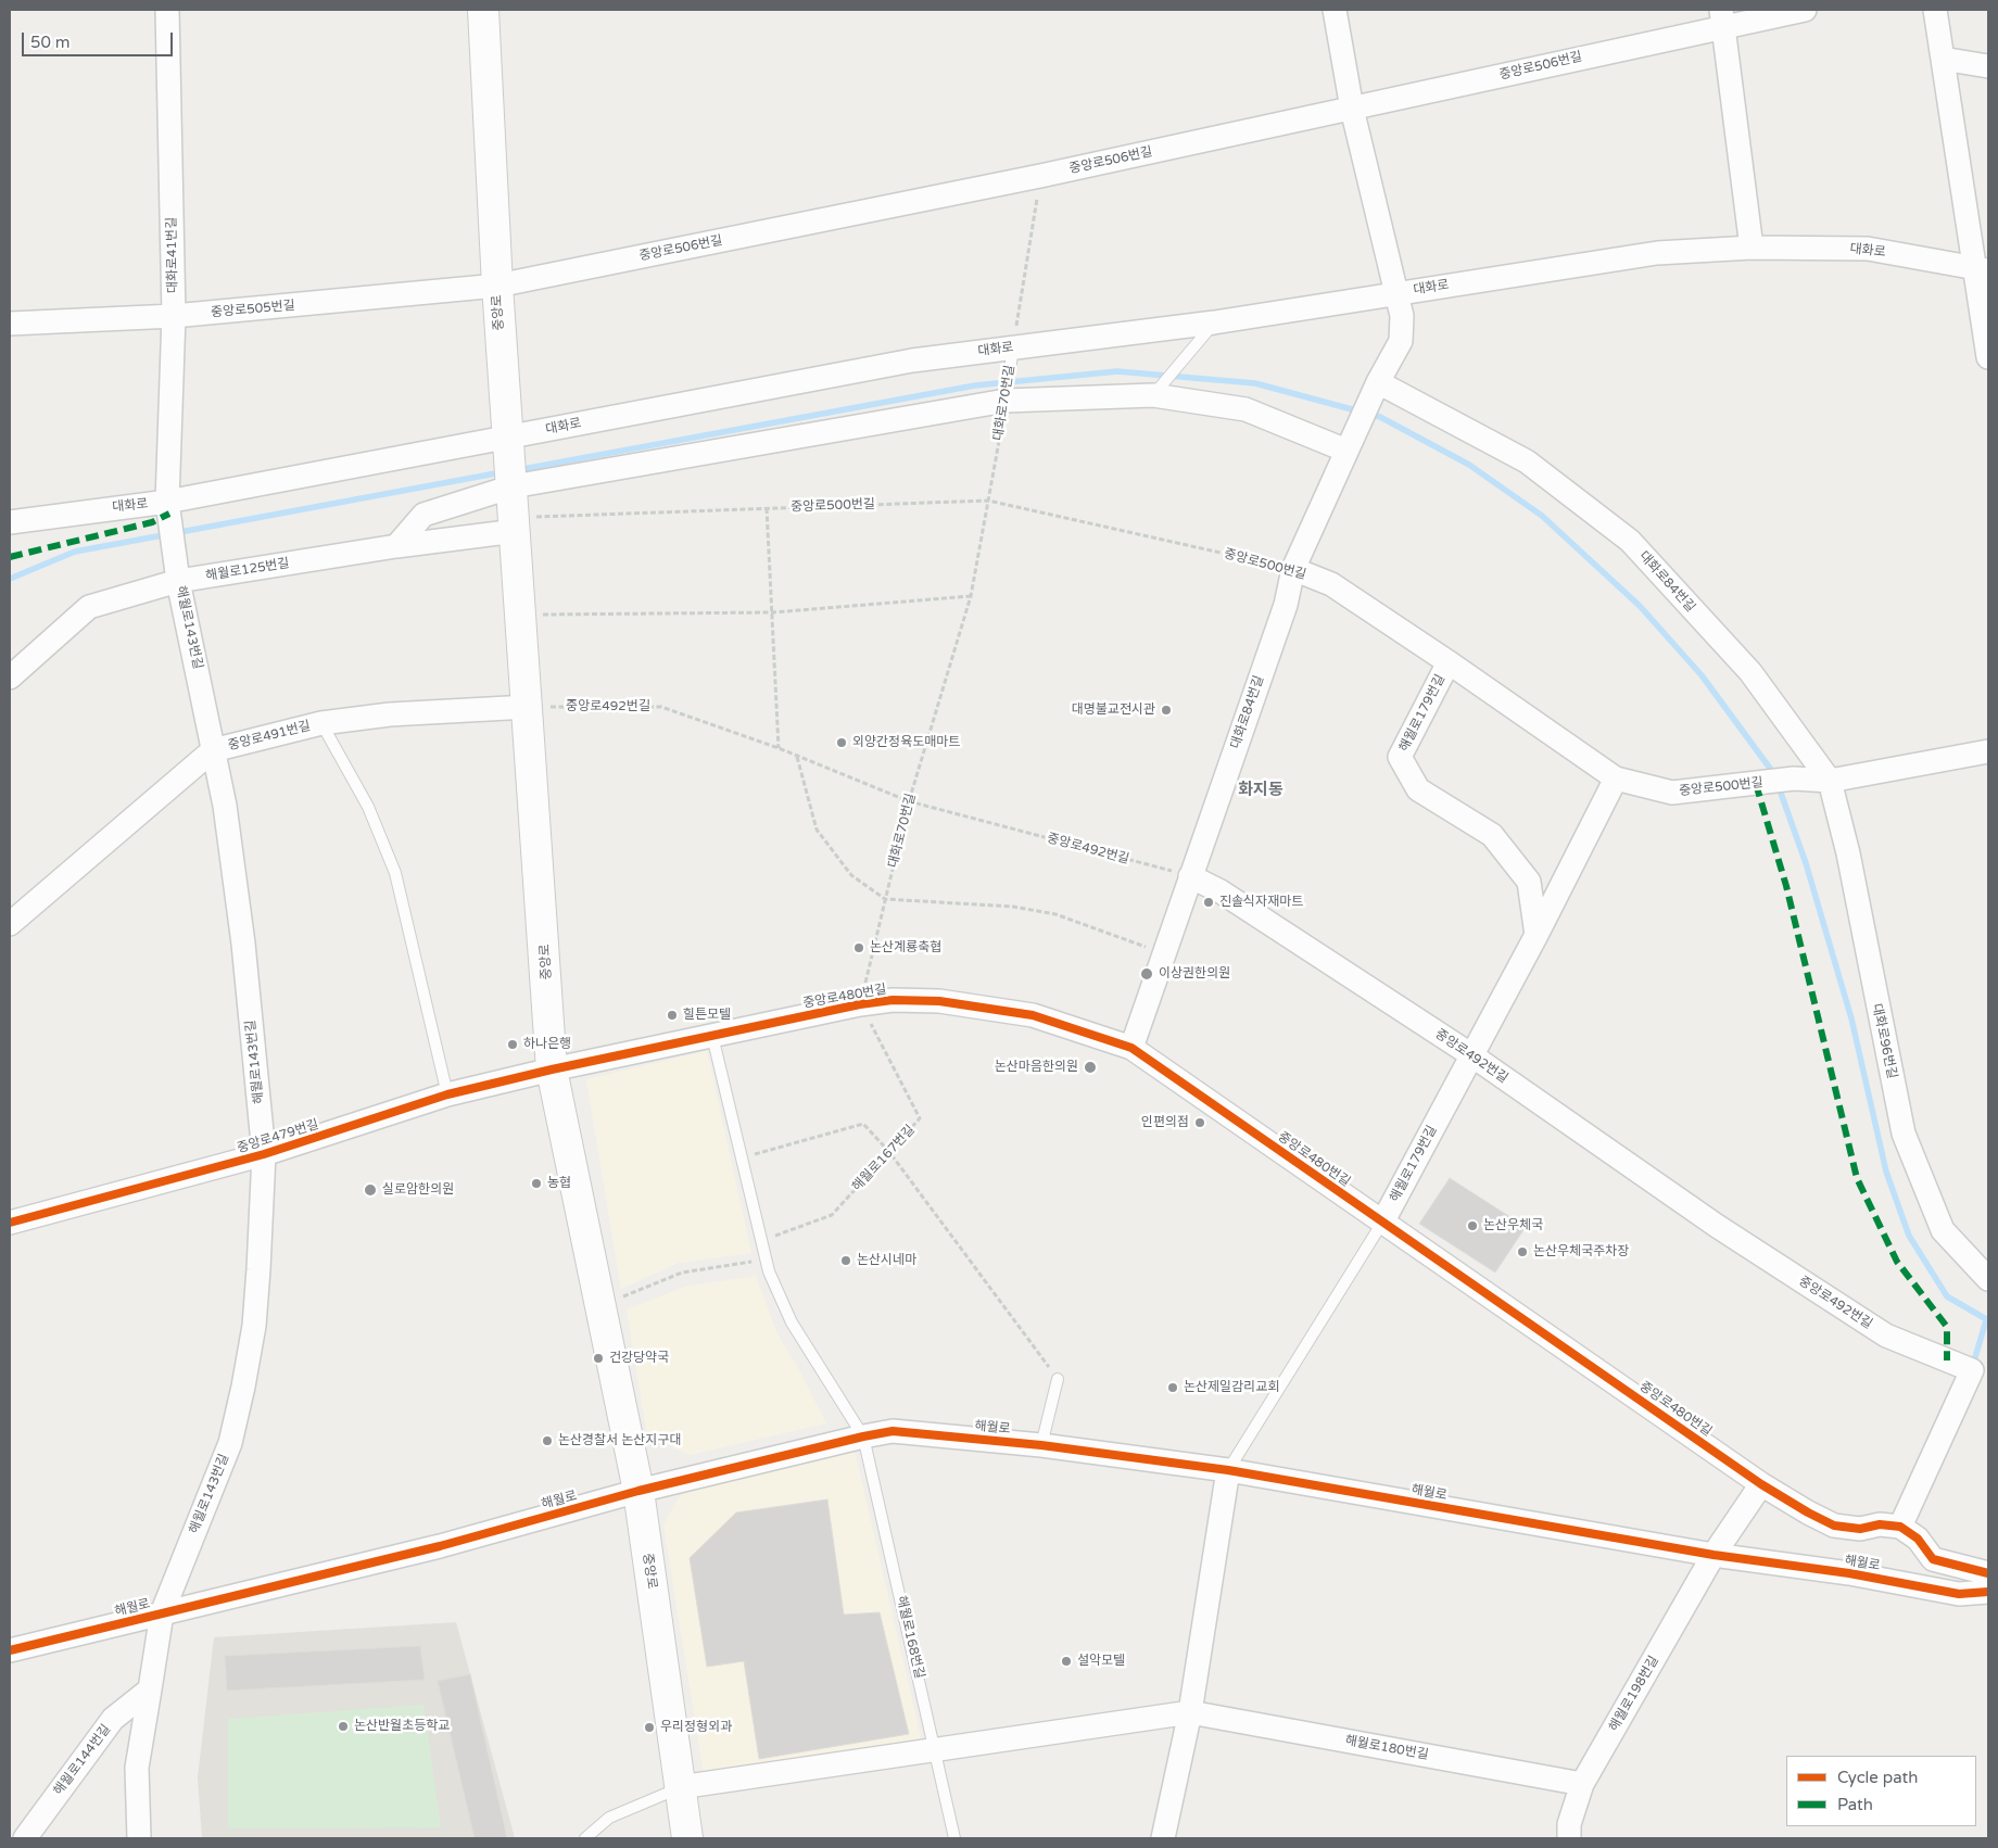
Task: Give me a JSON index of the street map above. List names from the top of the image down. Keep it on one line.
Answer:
{"streets":{"main road":["중앙로"],"street":["중앙로506번길","대화로","대화로41번길","중앙로505번길","중앙로500번길","해월로125번길","대화로84번길","해월로143번길","중앙로492번길","해월로179번길","중앙로491번길","중앙로480번길","대화로96번길","중앙로479번길","해월로","해월로198번길","해월로180번길","해월로144번길"],"lane":["대화로70번길","해월로168번길"],"path":["해월로167번길"]},"crossings":[["중앙로506번길","중앙로505번길"],["중앙로506번길","중앙로"],["중앙로506번길","대화로70번길"],["중앙로506번길","대화로84번길"],["대화로","대화로41번길"],["대화로","중앙로"],["대화로","대화로70번길"],["대화로","대화로84번길"],["대화로","해월로143번길"],["대화로41번길","중앙로505번길"],["대화로41번길","해월로143번길"],["중앙로505번길","중앙로"],["중앙로","중앙로500번길"],["중앙로","해월로125번길"],["중앙로","중앙로492번길"],["중앙로","중앙로491번길"],["중앙로","중앙로480번길"],["중앙로","중앙로479번길"],["중앙로","해월로"],["중앙로","해월로180번길"],["대화로70번길","중앙로500번길"],["대화로70번길","중앙로492번길"],["대화로70번길","중앙로480번길"],["대화로70번길","해월로167번길"],["중앙로500번길","해월로125번길"],["중앙로500번길","대화로84번길"],["중앙로500번길","해월로179번길"],["중앙로500번길","대화로96번길"],["해월로125번길","해월로143번길"],["대화로84번길","중앙로492번길"],["대화로84번길","중앙로480번길"],["대화로84번길","대화로96번길"],["해월로143번길","중앙로491번길"],["해월로143번길","중앙로479번길"],["해월로143번길","해월로"],["중앙로492번길","해월로179번길"],["중앙로492번길","중앙로491번길"],["중앙로492번길","중앙로480번길"],["해월로179번길","중앙로480번길"],["해월로179번길","해월로"],["중앙로480번길","중앙로479번길"],["중앙로480번길","해월로167번길"],["중앙로480번길","해월로168번길"],["중앙로480번길","해월로198번길"],["해월로167번길","해월로168번길"],["해월로","해월로168번길"],["해월로","해월로198번길"],["해월로168번길","해월로180번길"],["해월로198번길","해월로180번길"]],"districts":["화지동"],"places":["대명불교전시관","외양간정육도매마트","진솔식자재마트","논산계룡축협","이상권한의원","힐튼모텔","하나은행","논산마음한의원","인편의점","농협","실로암한의원","논산우체국","논산우체국주차장","논산시네마","건강당약국","논산제일감리교회","논산경찰서 논산지구대","설악모텔","논산반월초등학교","우리정형외과"],"legend":["Cycle path","Path"],"scale_bar":"50 m"}
